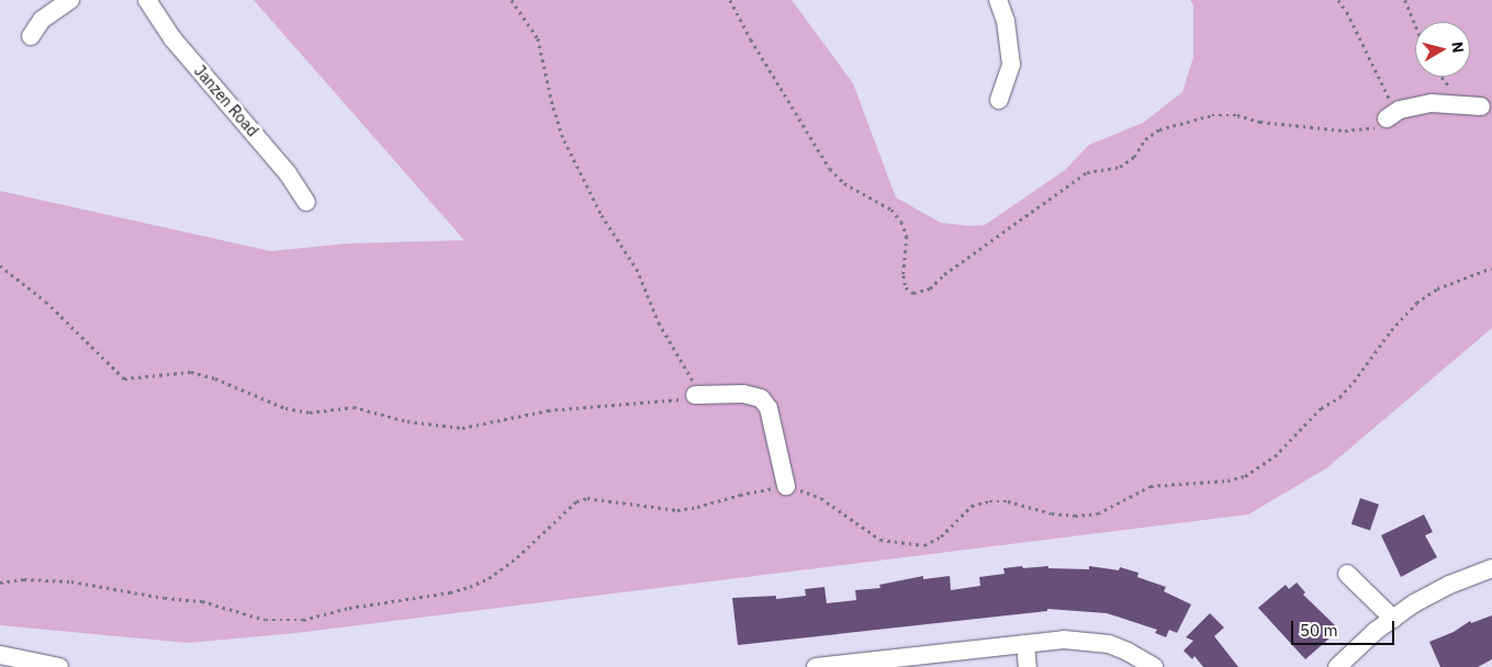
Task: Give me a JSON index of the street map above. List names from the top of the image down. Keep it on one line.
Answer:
{"streets":{"street":["Janzen Road"]},"scale_bar":"50 m","north":"right"}
